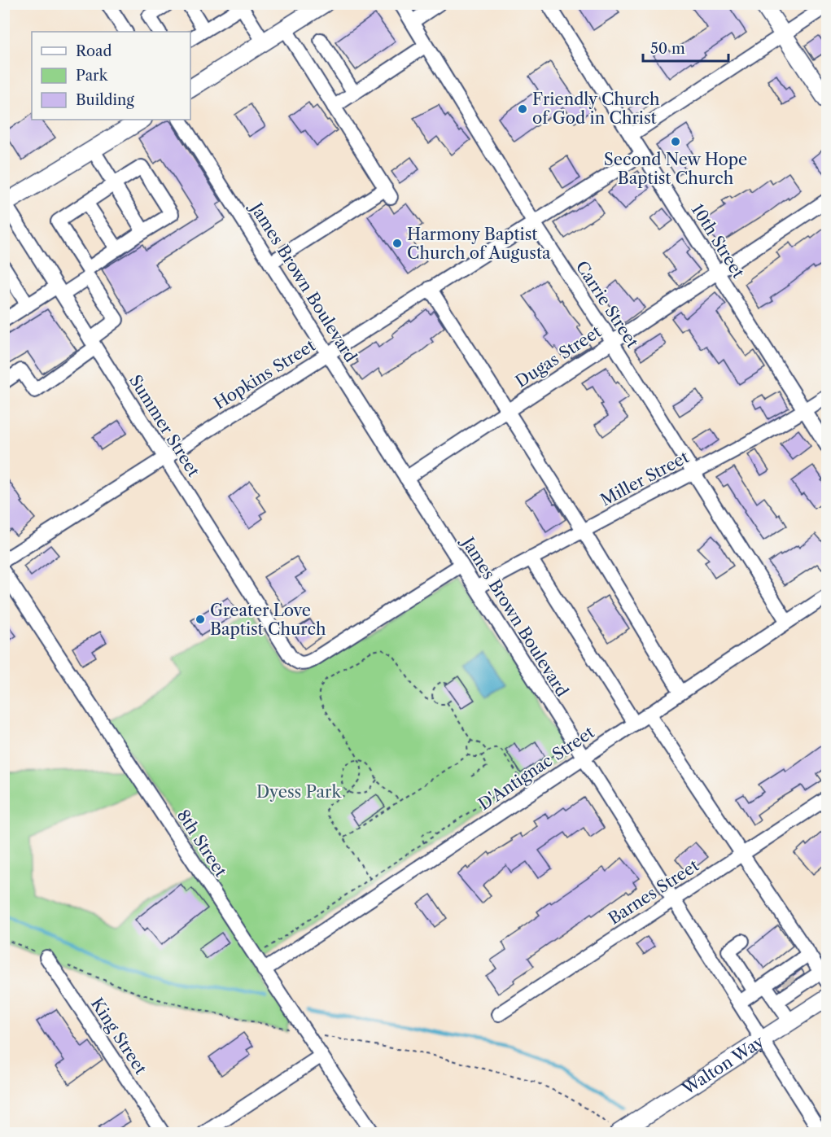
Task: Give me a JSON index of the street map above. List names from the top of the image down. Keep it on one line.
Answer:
{"streets":{"main road":["Walton Way"],"street":["10th Street","James Brown Boulevard","Carrie Street","Dugas Street","Hopkins Street","Summer Street","Miller Street","D'Antignac Street","8th Street","Barnes Street","King Street"]},"crossings":[["10th Street","Dugas Street"],["10th Street","Hopkins Street"],["10th Street","Miller Street"],["James Brown Boulevard","Dugas Street"],["James Brown Boulevard","Hopkins Street"],["James Brown Boulevard","Summer Street"],["James Brown Boulevard","Miller Street"],["James Brown Boulevard","D'Antignac Street"],["James Brown Boulevard","Barnes Street"],["James Brown Boulevard","Walton Way"],["Carrie Street","Dugas Street"],["Carrie Street","Hopkins Street"],["Carrie Street","Miller Street"],["Carrie Street","D'Antignac Street"],["Hopkins Street","Summer Street"],["D'Antignac Street","8th Street"]],"parks":["Dyess Park"],"places":["Friendly Church of God in Christ","Second New Hope Baptist Church","Harmony Baptist Church of Augusta","Greater Love Baptist Church"],"legend":["Road","Park","Building"],"scale_bar":"50 m"}
